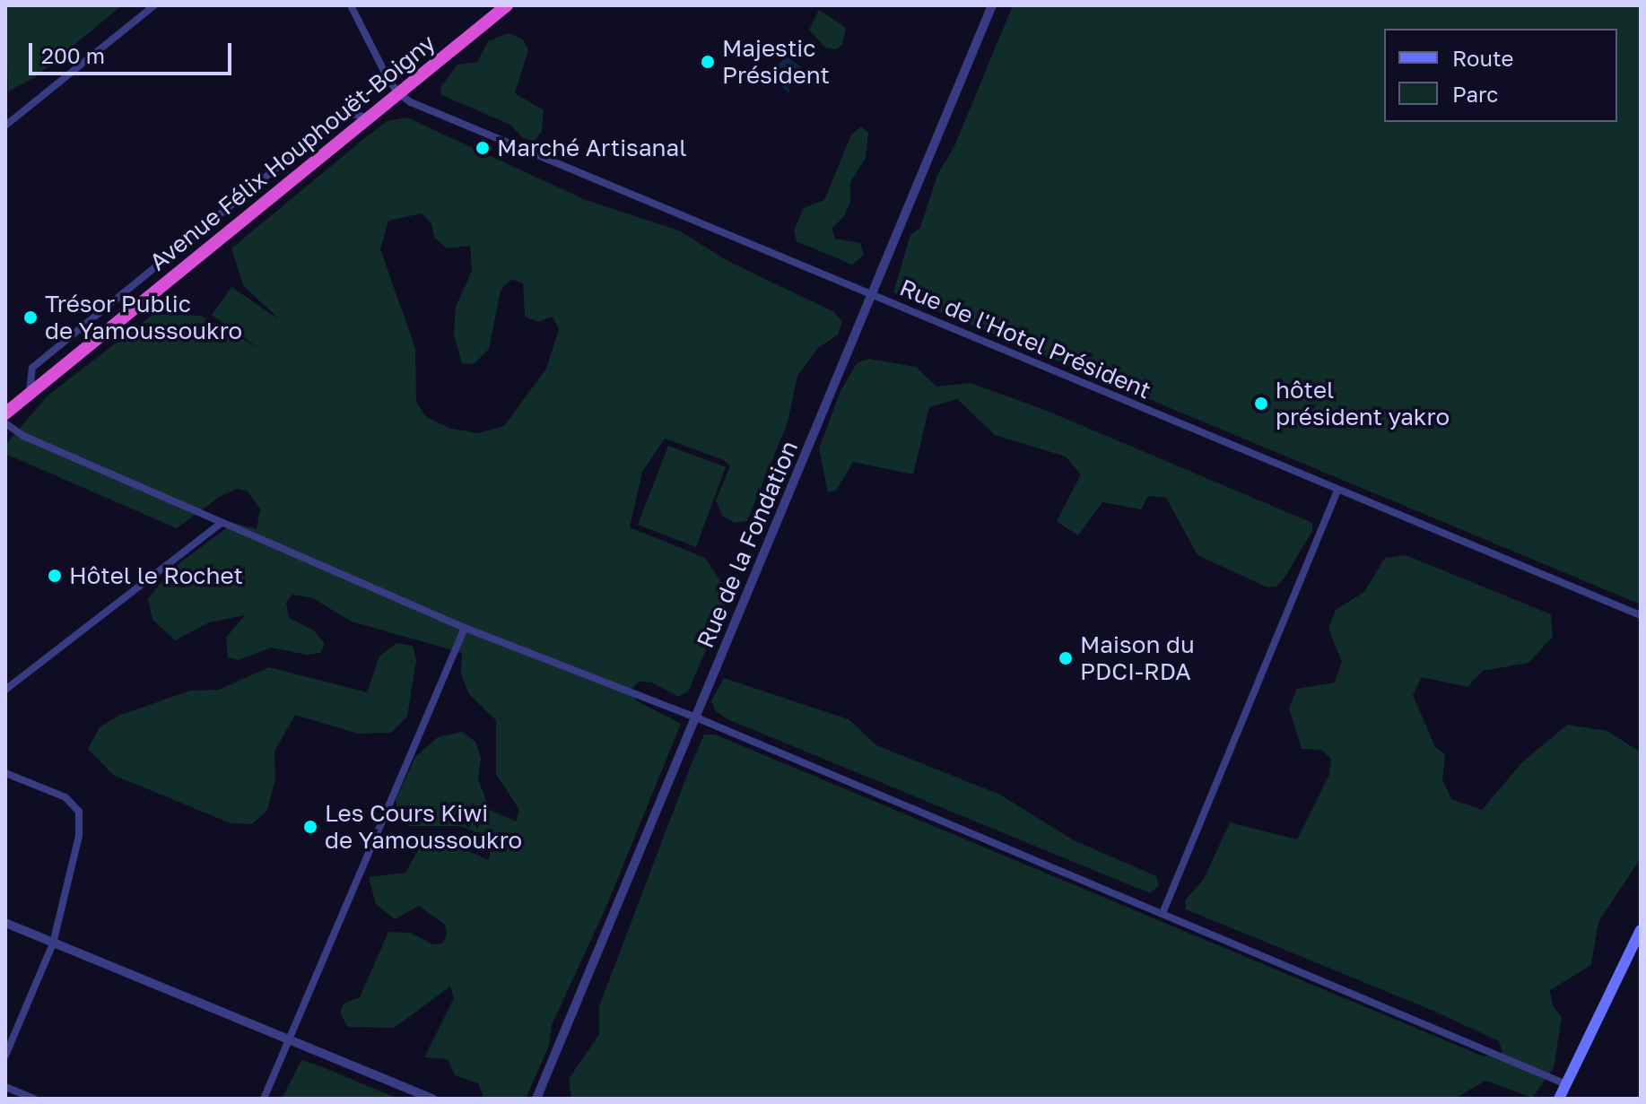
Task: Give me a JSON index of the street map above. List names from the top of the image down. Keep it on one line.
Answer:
{"streets":{"highway":["Avenue Félix Houphouët-Boigny"],"street":["Rue de l'Hotel Président","Rue de la Fondation"]},"crossings":[["Avenue Félix Houphouët-Boigny","Rue de l'Hotel Président"],["Rue de l'Hotel Président","Rue de la Fondation"]],"places":["Majestic Président","Marché Artisanal","Trésor Public de Yamoussoukro","hôtel président yakro","Hôtel le Rochet","Maison du PDCI-RDA","Les Cours Kiwi de Yamoussoukro"],"legend":["Route","Parc"],"scale_bar":"200 m"}
